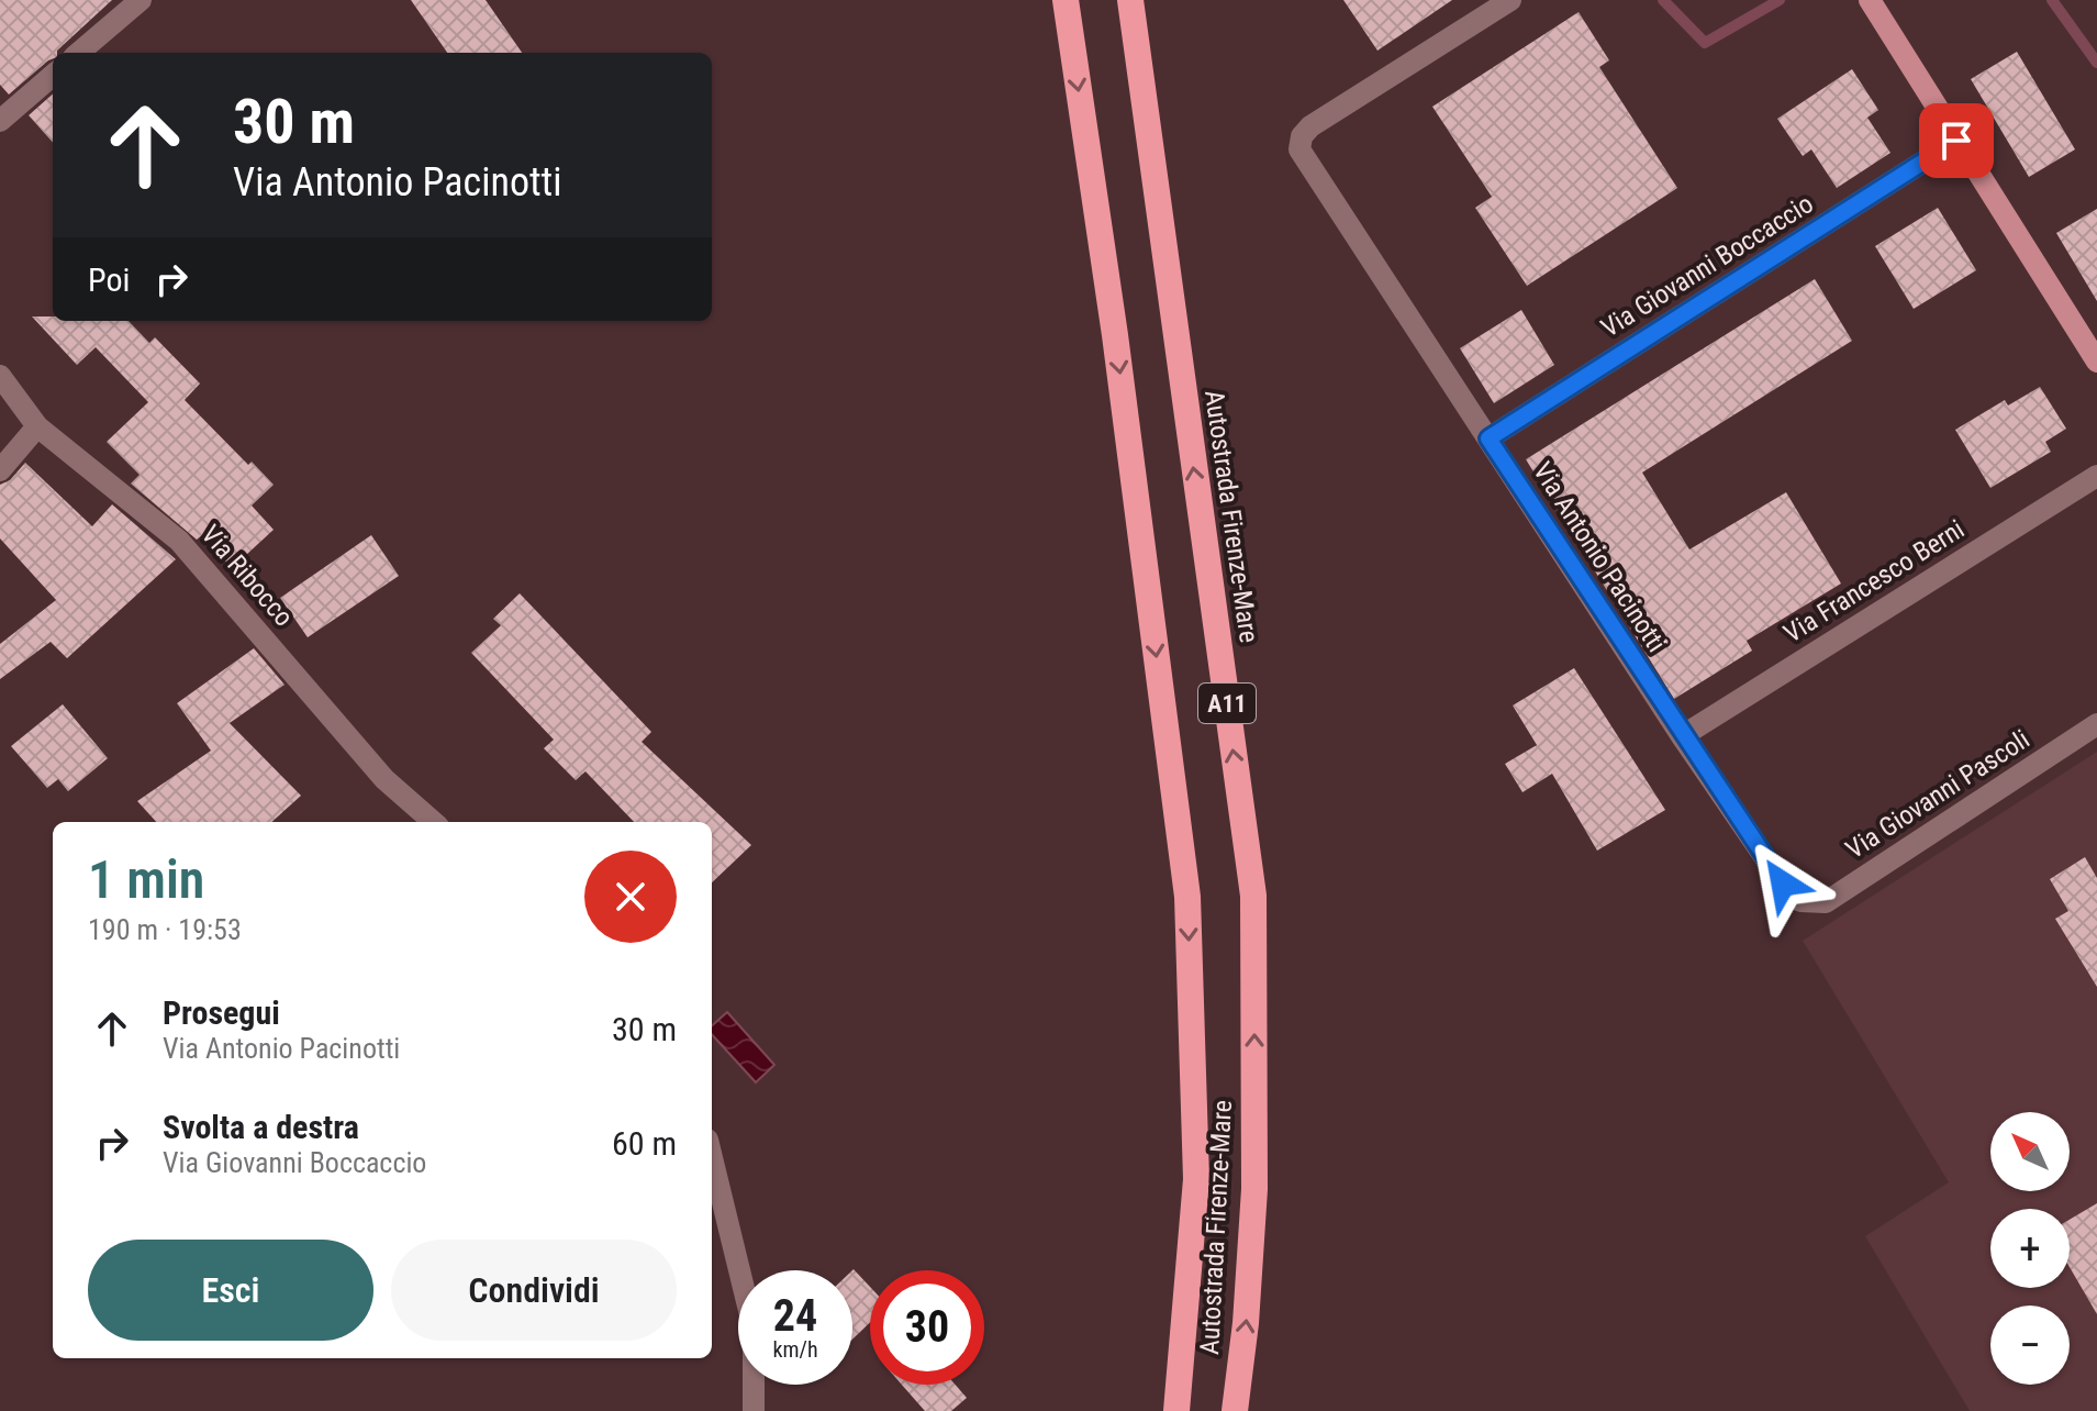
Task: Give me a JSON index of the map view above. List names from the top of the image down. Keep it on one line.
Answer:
{"streets":{"highway":["Autostrada Firenze-Mare","A11"],"street":["Via Giovanni Boccaccio","Via Antonio Pacinotti","Via Ribocco","Via Francesco Berni","Via Giovanni Pascoli"]},"crossings":[["Via Giovanni Boccaccio","Via Antonio Pacinotti"],["Via Antonio Pacinotti","Via Francesco Berni"],["Via Antonio Pacinotti","Via Giovanni Pascoli"],["Via Francesco Berni","Via Giovanni Pascoli"]],"north":"top left","page":{"turn":["30 m","Via Antonio Pacinotti"],"then":"Poi","heading":["1 min","190 m · 19:53"],"list":[{"name":"Prosegui","note":"Via Antonio Pacinotti","value":"30 m"},{"name":"Svolta a destra","note":"Via Giovanni Boccaccio","value":"60 m"}],"map_buttons":["+","−"],"buttons":["Esci","Condividi"],"speed":"24 km/h","limit":"30"}}
